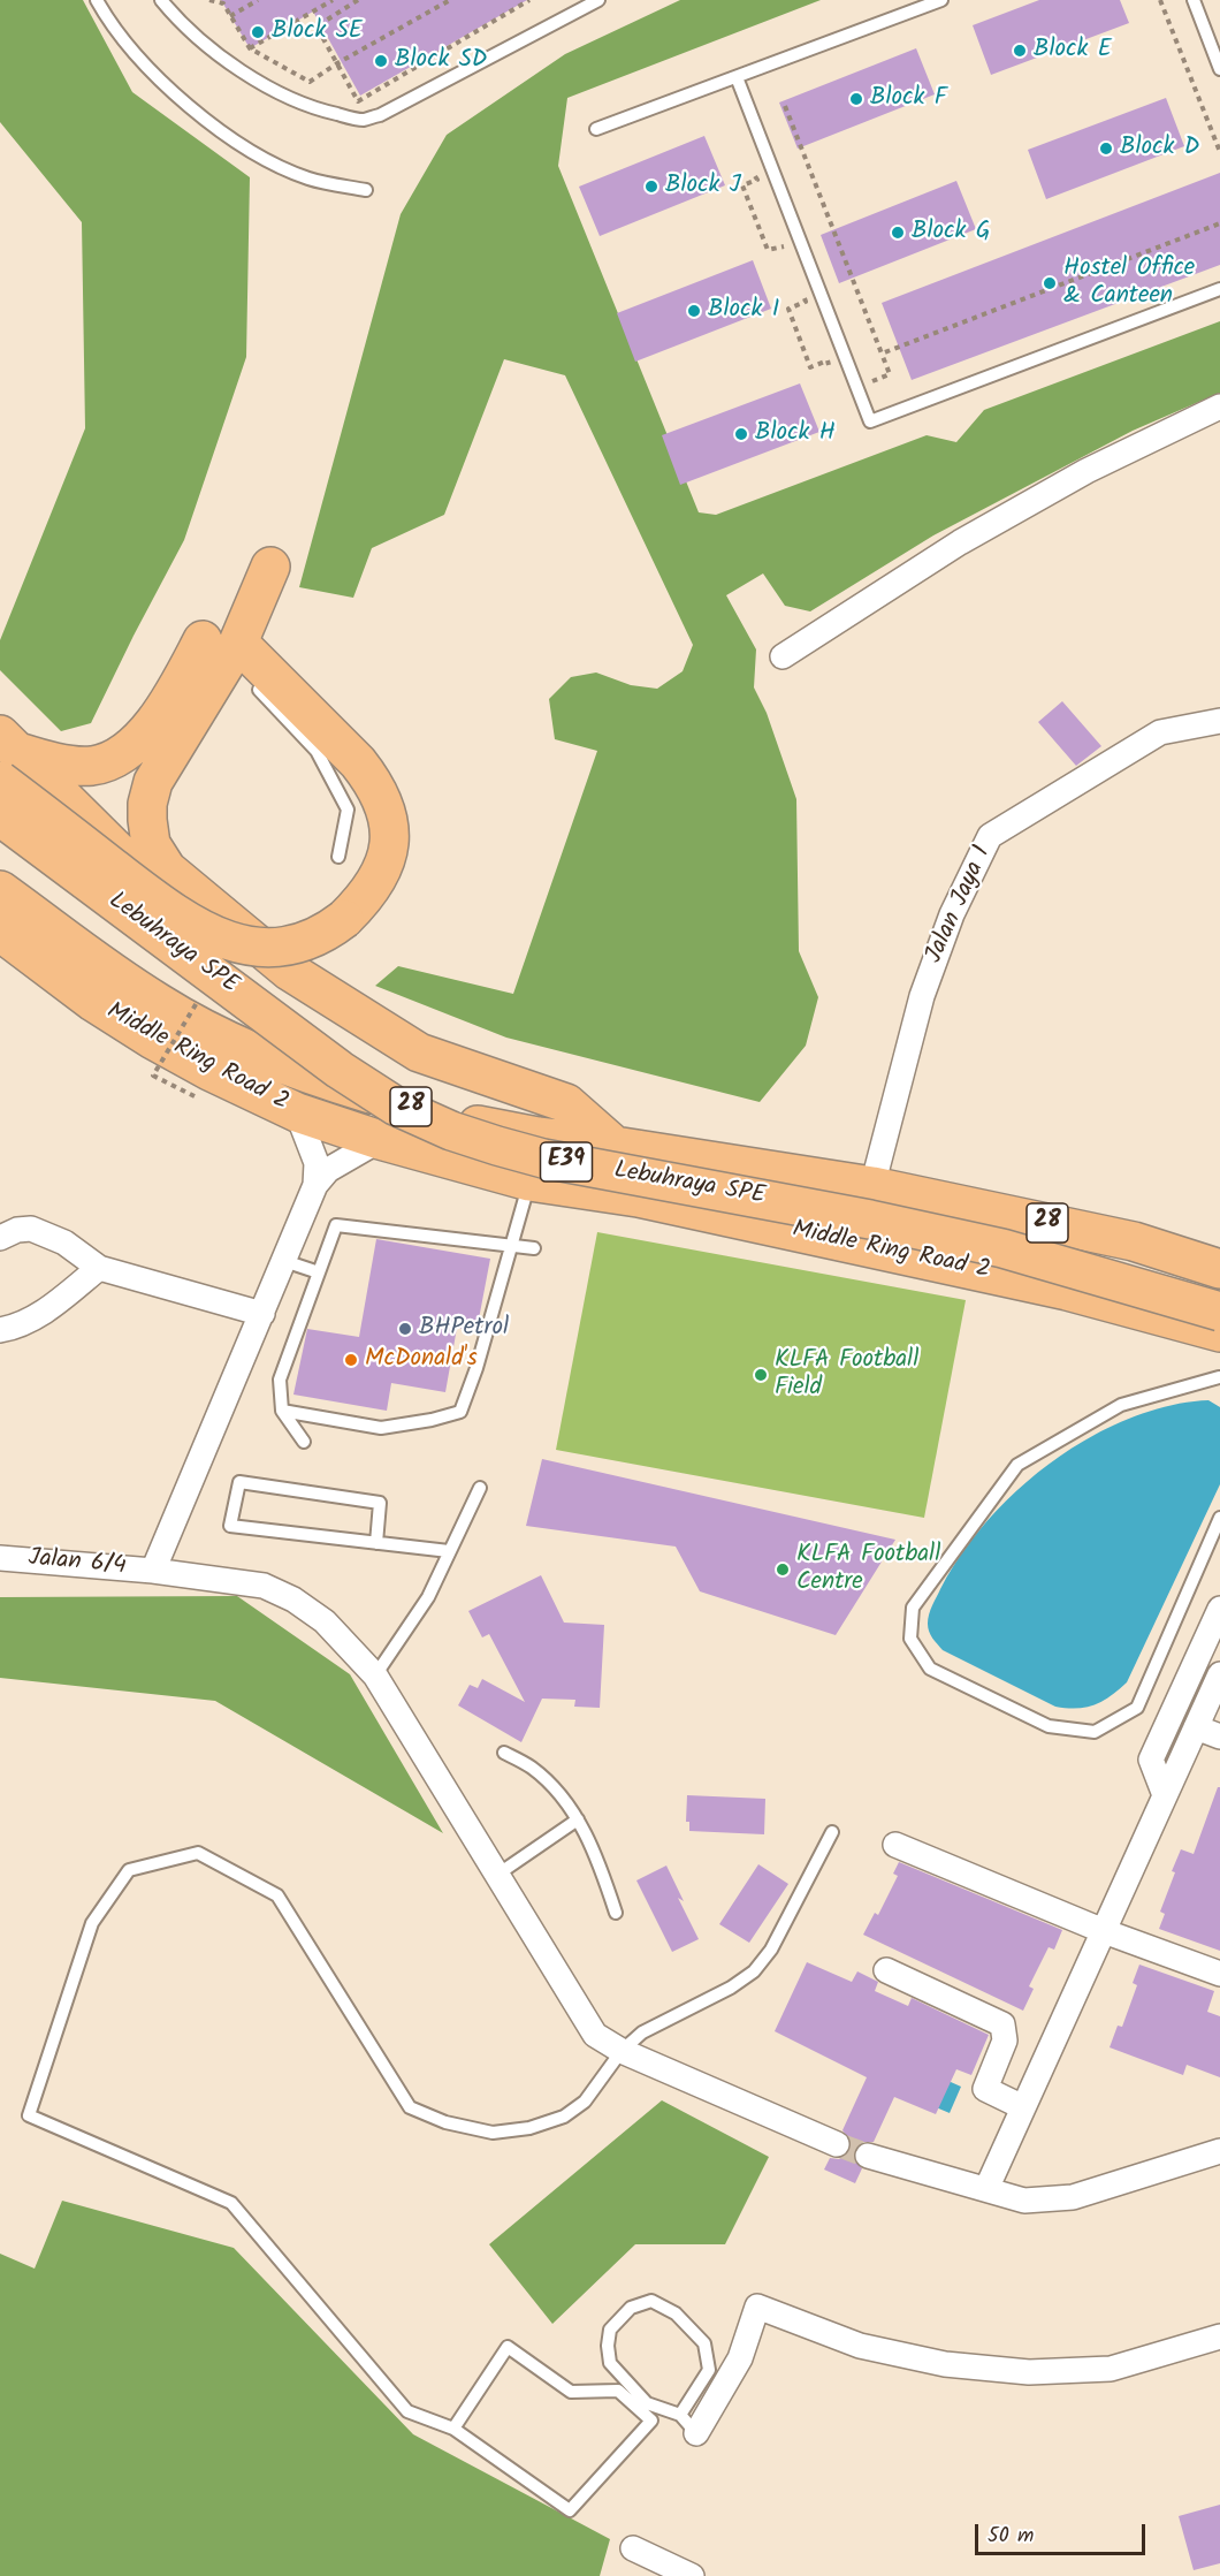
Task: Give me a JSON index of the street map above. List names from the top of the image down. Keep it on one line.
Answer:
{"streets":{"highway":["Lebuhraya SPE","Middle Ring Road 2","28","E39"],"street":["Jalan Jaya 1","Jalan 6/4"]},"crossings":[["Jalan Jaya 1","Middle Ring Road 2"]],"places":["Block SE","Block E","Block SD","Block F","Block D","Block J","Block G","Hostel Office & Canteen","Block I","Block H","BHPetrol","McDonald's","KLFA Football Field","KLFA Football Centre"],"scale_bar":"50 m"}
